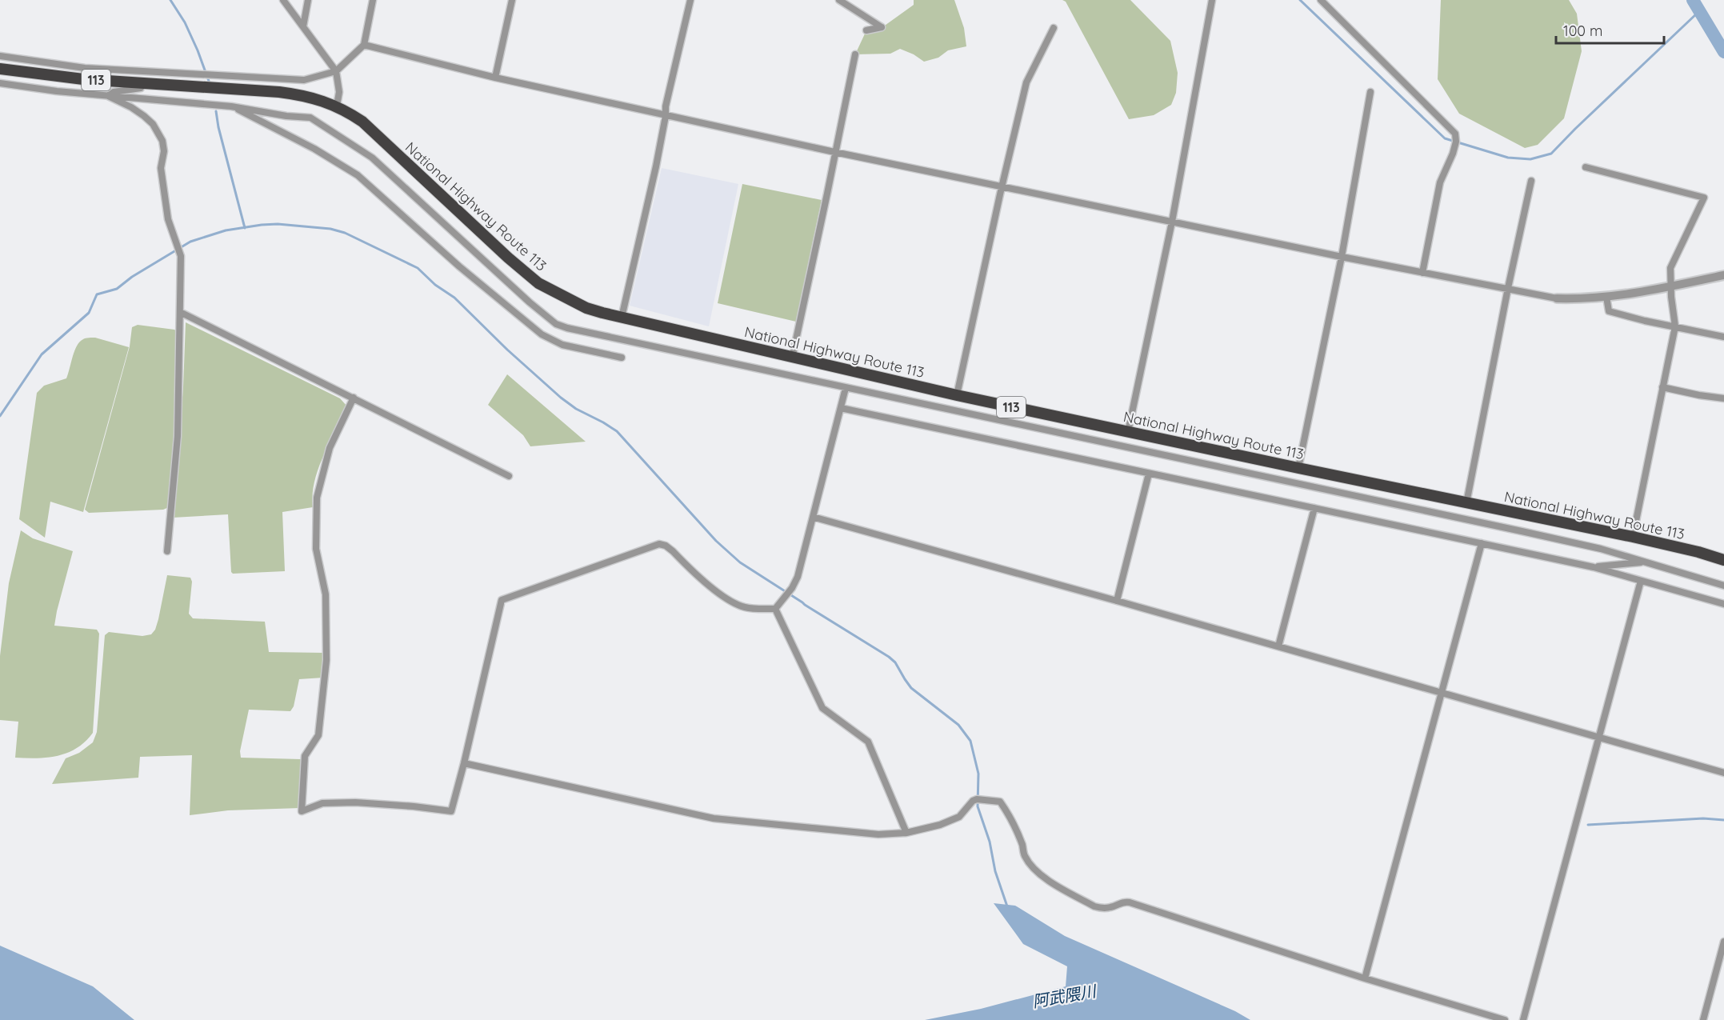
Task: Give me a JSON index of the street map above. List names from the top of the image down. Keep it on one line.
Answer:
{"streets":{"highway":["113","National Highway Route 113"]},"water":["阿武隈川"],"scale_bar":"100 m"}
